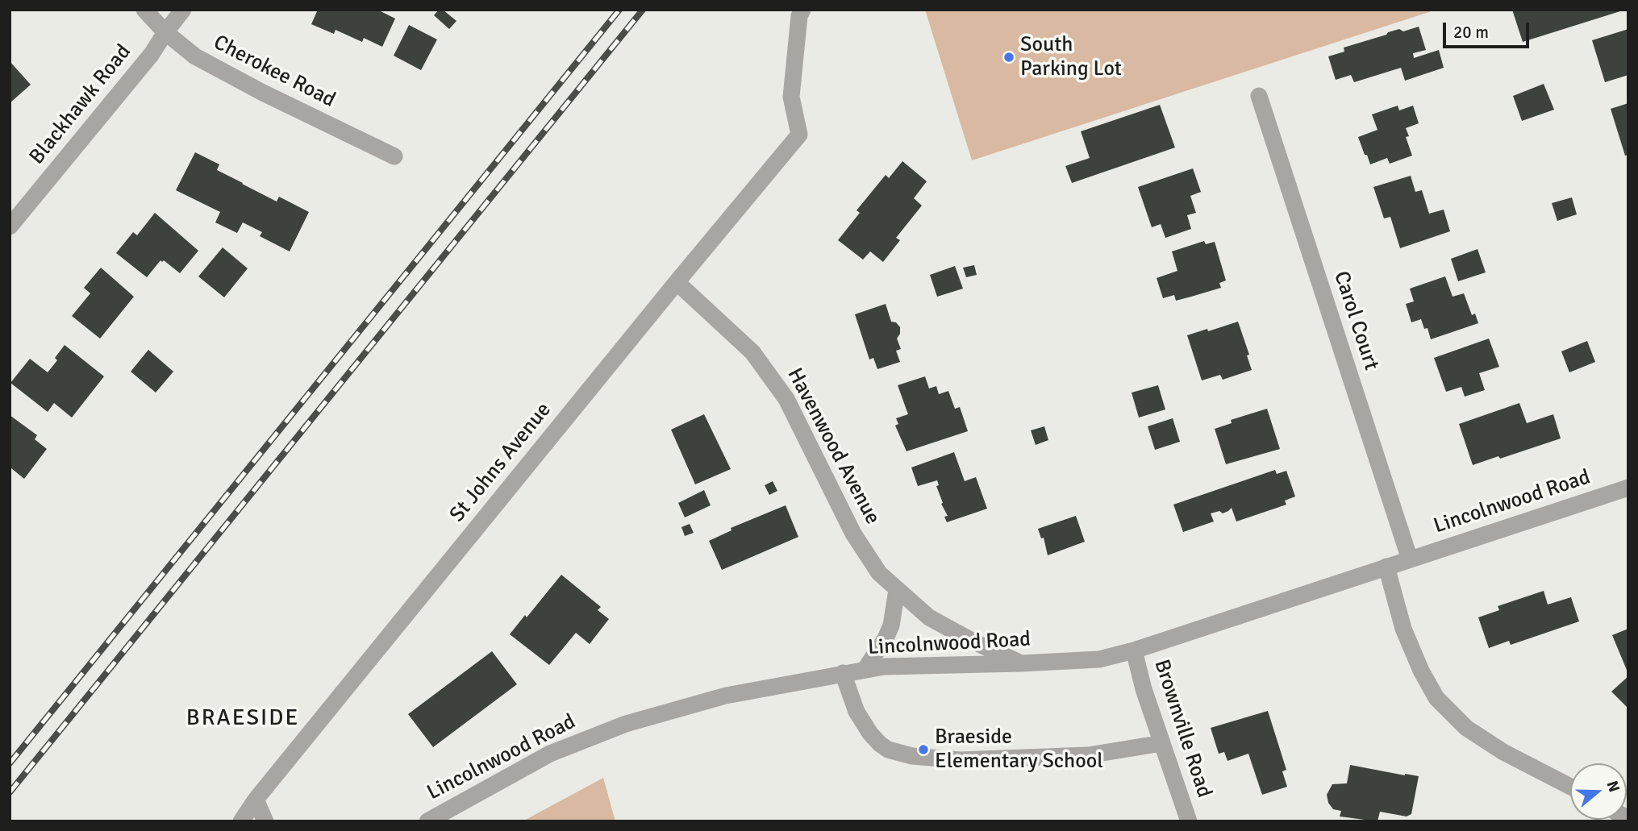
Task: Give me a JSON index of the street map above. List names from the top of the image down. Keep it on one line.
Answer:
{"streets":{"street":["Cherokee Road","Blackhawk Road","Carol Court","Havenwood Avenue","St Johns Avenue","Lincolnwood Road","Brownville Road"]},"crossings":[["Cherokee Road","Blackhawk Road"],["Carol Court","Lincolnwood Road"],["Havenwood Avenue","St Johns Avenue"],["Havenwood Avenue","Lincolnwood Road"],["Lincolnwood Road","Brownville Road"]],"districts":["BRAESIDE"],"places":["South Parking Lot","Braeside Elementary School"],"scale_bar":"20 m","north":"right"}
